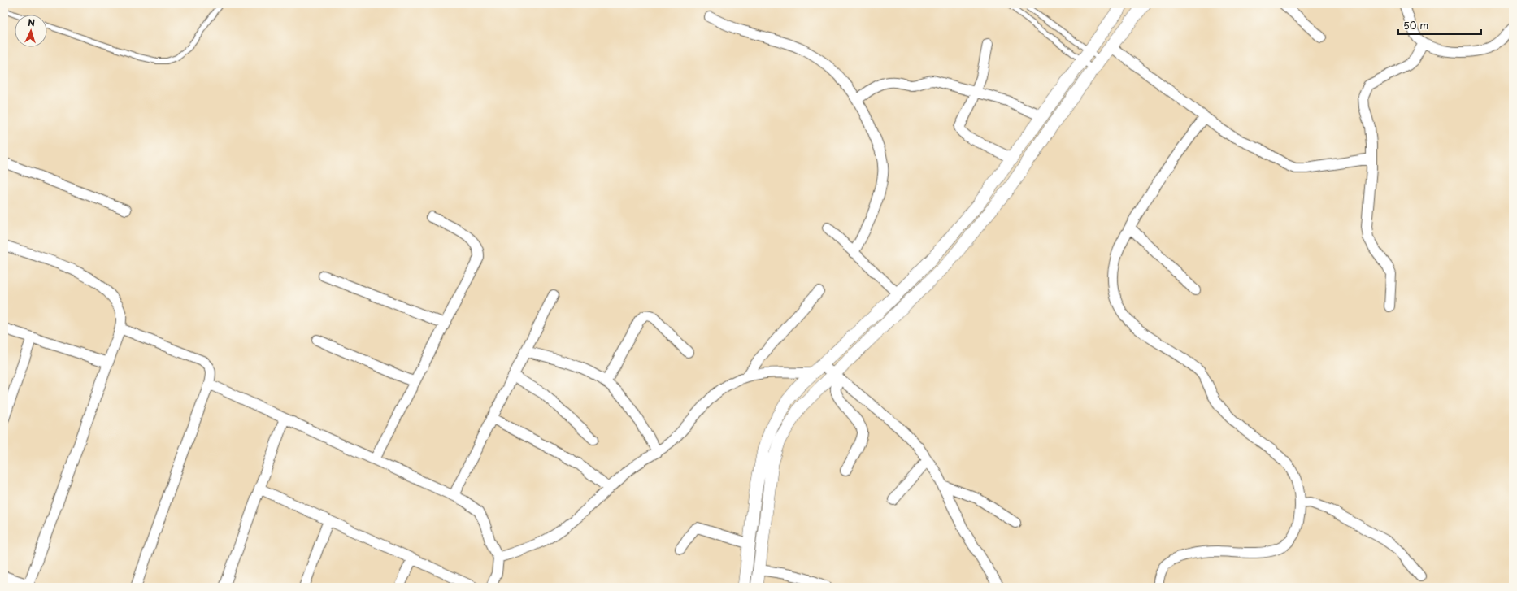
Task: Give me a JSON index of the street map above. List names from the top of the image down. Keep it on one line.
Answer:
{"scale_bar":"50 m","north":"top"}
